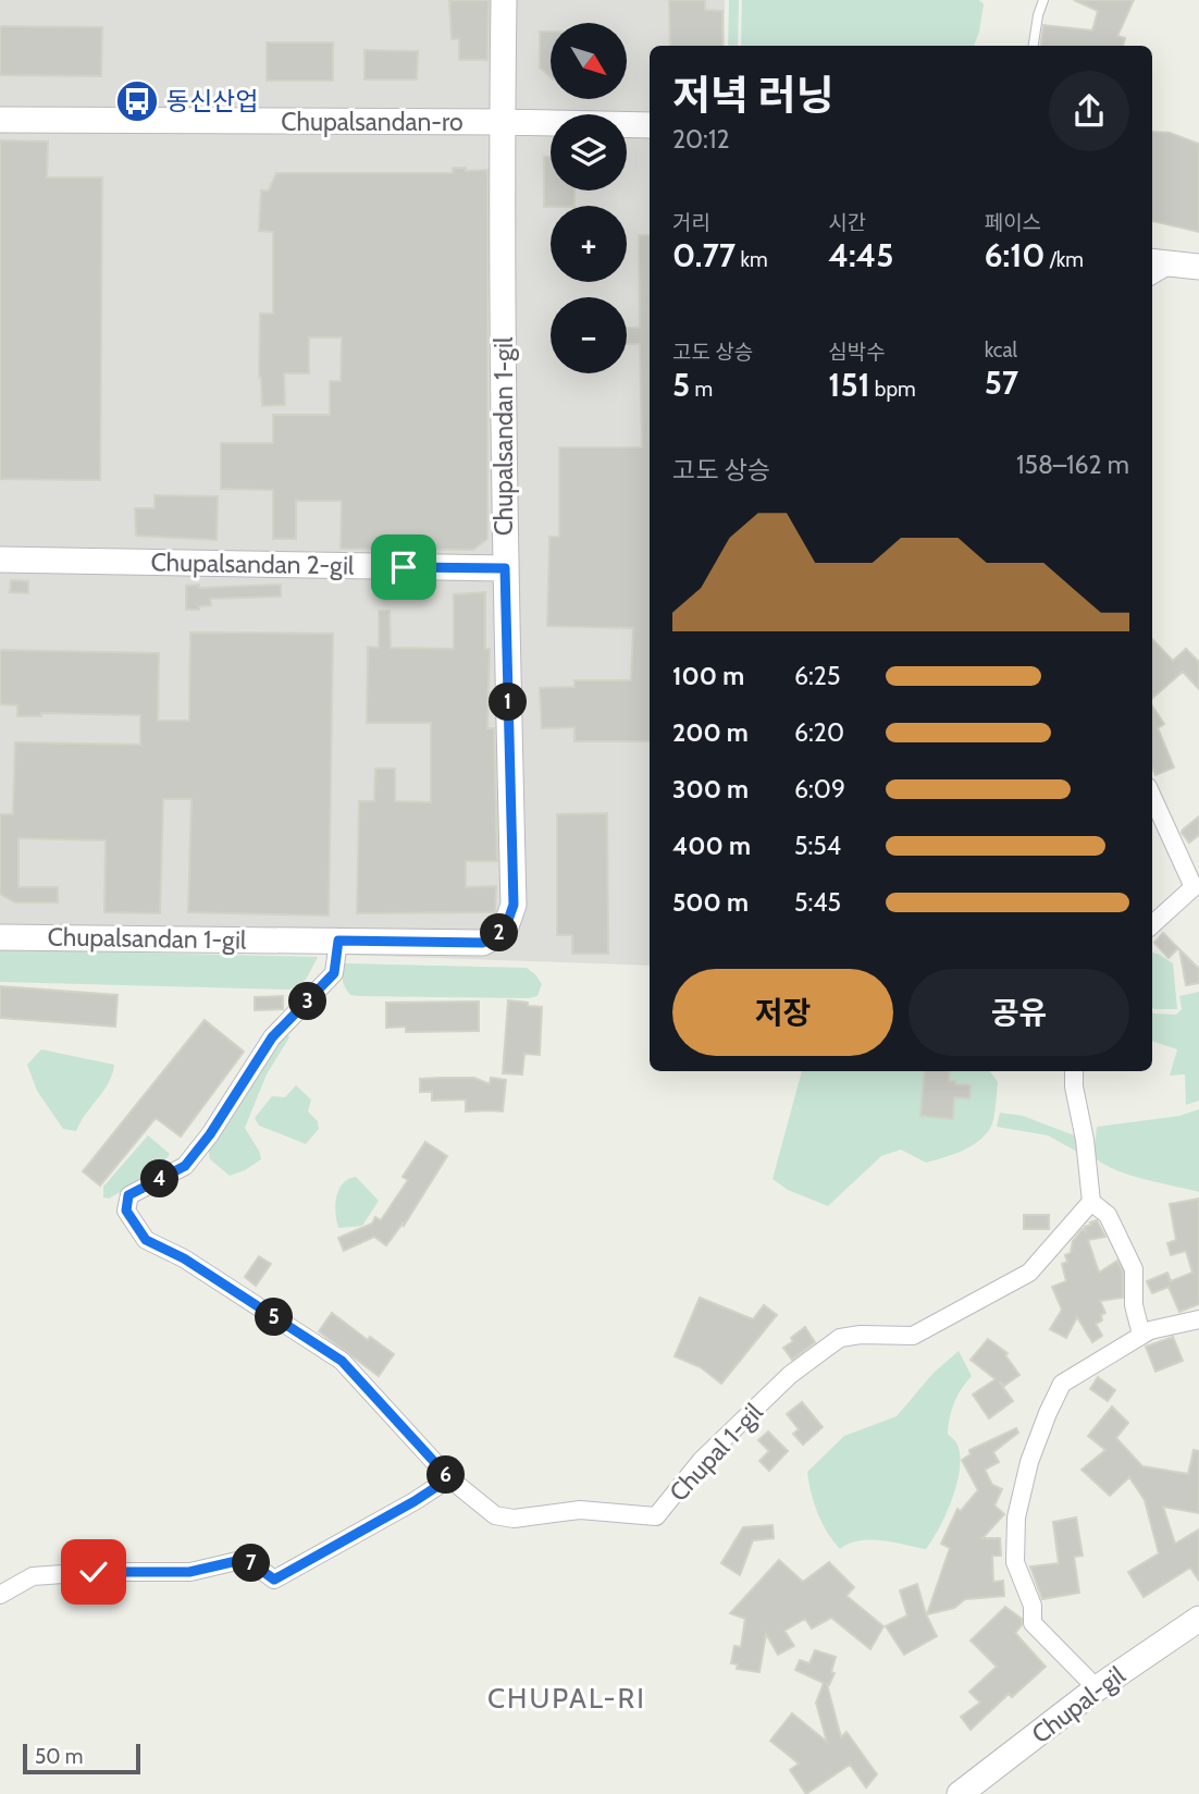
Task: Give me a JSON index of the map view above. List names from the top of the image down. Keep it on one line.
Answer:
{"streets":{"street":["Chupalsandan-ro","Chupalsandan 1-gil","Chupalsandan 2-gil","Chupal 1-gil","Chupal-gil"]},"crossings":[["Chupalsandan-ro","Chupalsandan 1-gil"],["Chupalsandan 1-gil","Chupalsandan 2-gil"]],"districts":["CHUPAL-RI"],"places":{"bus stop":["동신산업"]},"scale_bar":"50 m","north":"bottom right","page":{"map_buttons":["+","−"],"heading":["저녁 러닝","20:12"],"stats":[["거리","0.77 km"],["시간","4:45"],["페이스","6:10 /km"],["고도 상승","5 m"],["심박수","151 bpm"],["kcal","57"]],"chart":["고도 상승","158–162 m"],"list":[{"name":"100 m","note":"6:25"},{"name":"200 m","note":"6:20"},{"name":"300 m","note":"6:09"},{"name":"400 m","note":"5:54"},{"name":"500 m","note":"5:45"}],"pins":["1","2","3","4","5","6","7"],"buttons":["저장","공유"],"scale":"50 m"}}
